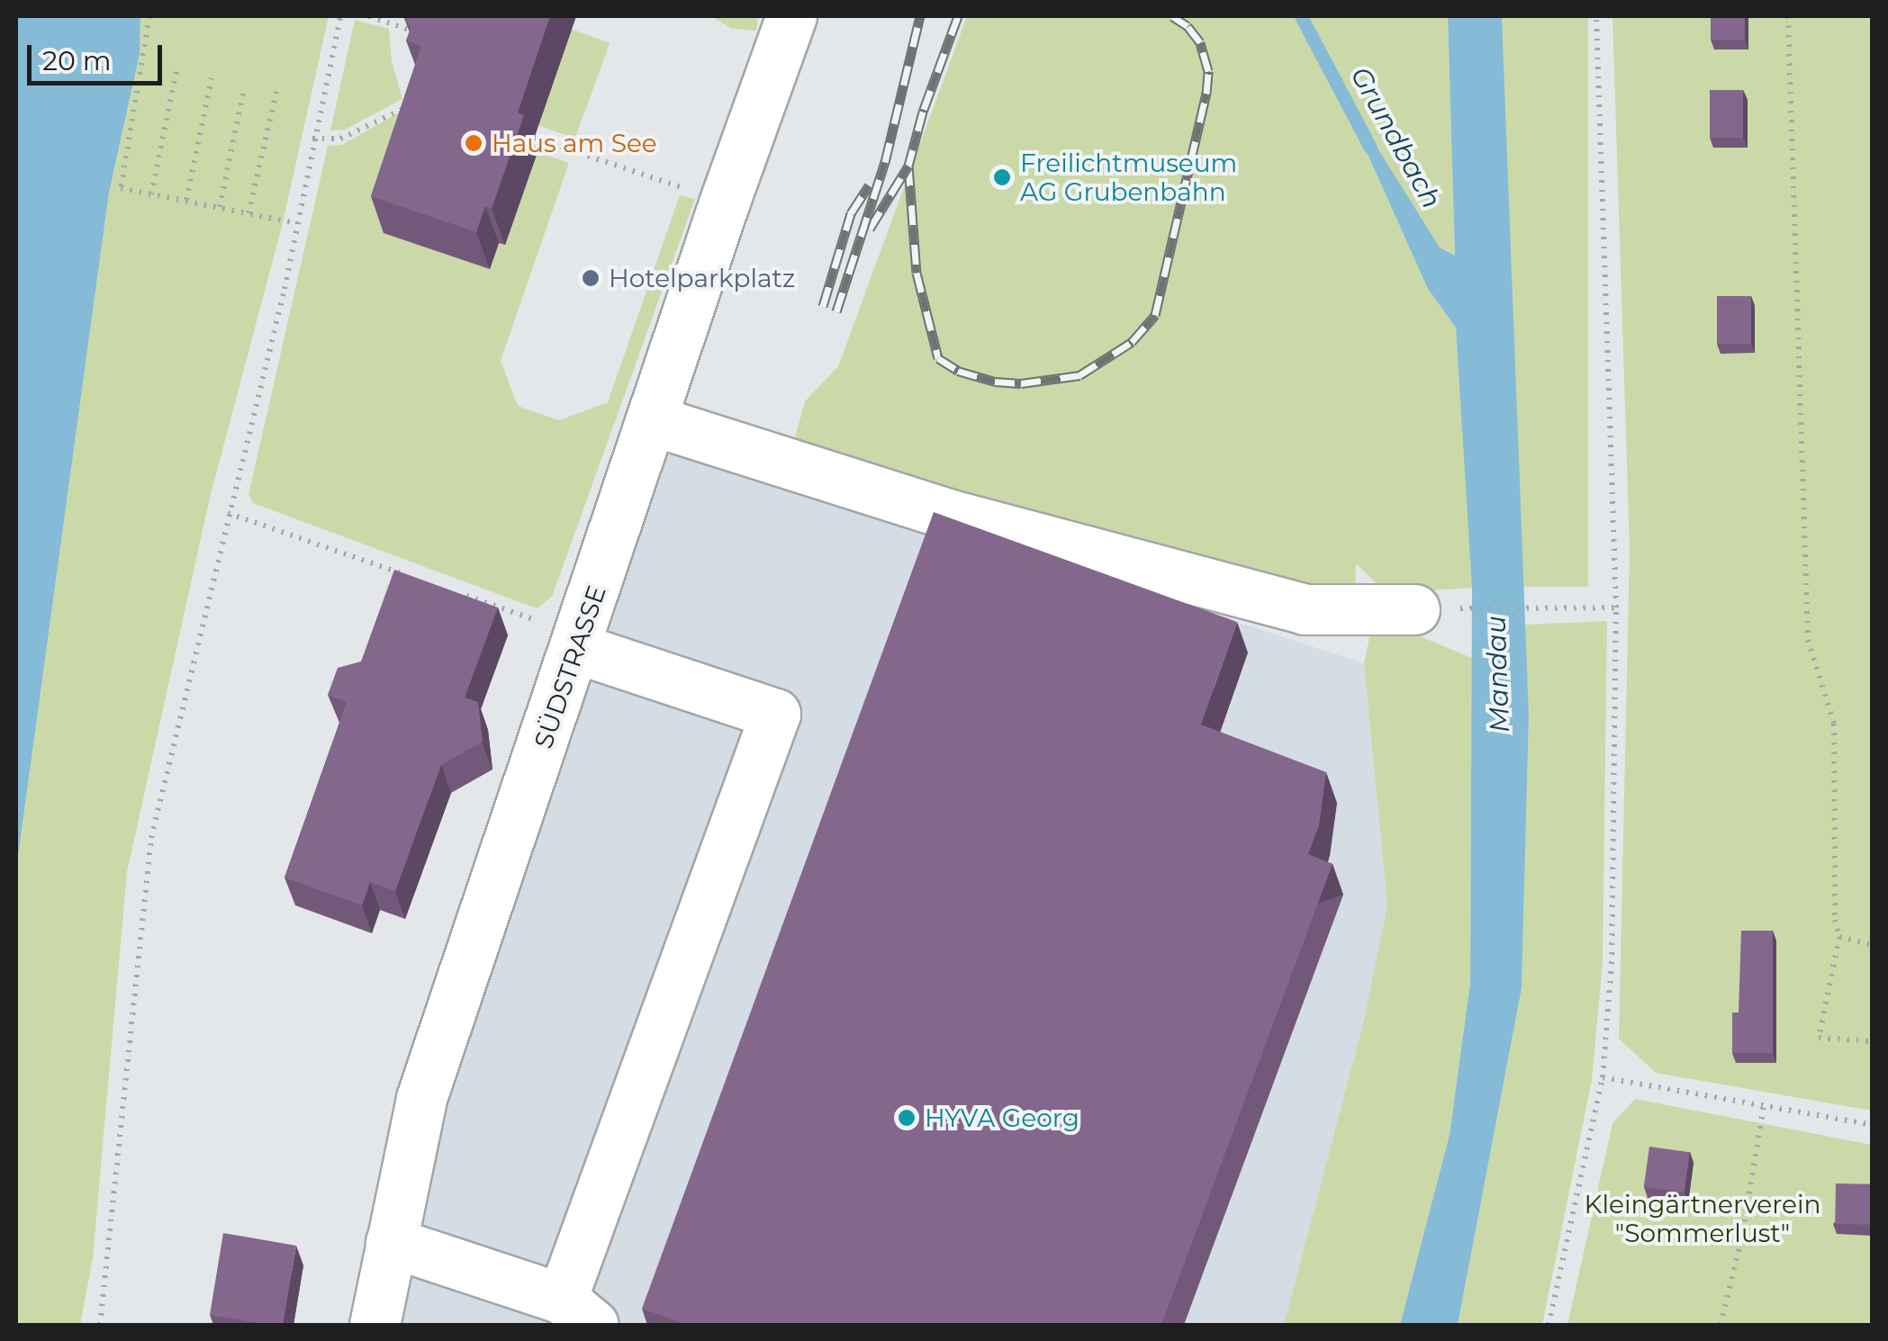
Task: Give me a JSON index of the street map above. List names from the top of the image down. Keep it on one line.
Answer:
{"streets":{"street":["SÜDSTRASSE"]},"water":["Grundbach","Mandau"],"parks":["Kleingärtnerverein \"Sommerlust\""],"places":["Haus am See","Freilichtmuseum AG Grubenbahn","Hotelparkplatz","HYVA Georg"],"scale_bar":"20 m"}
